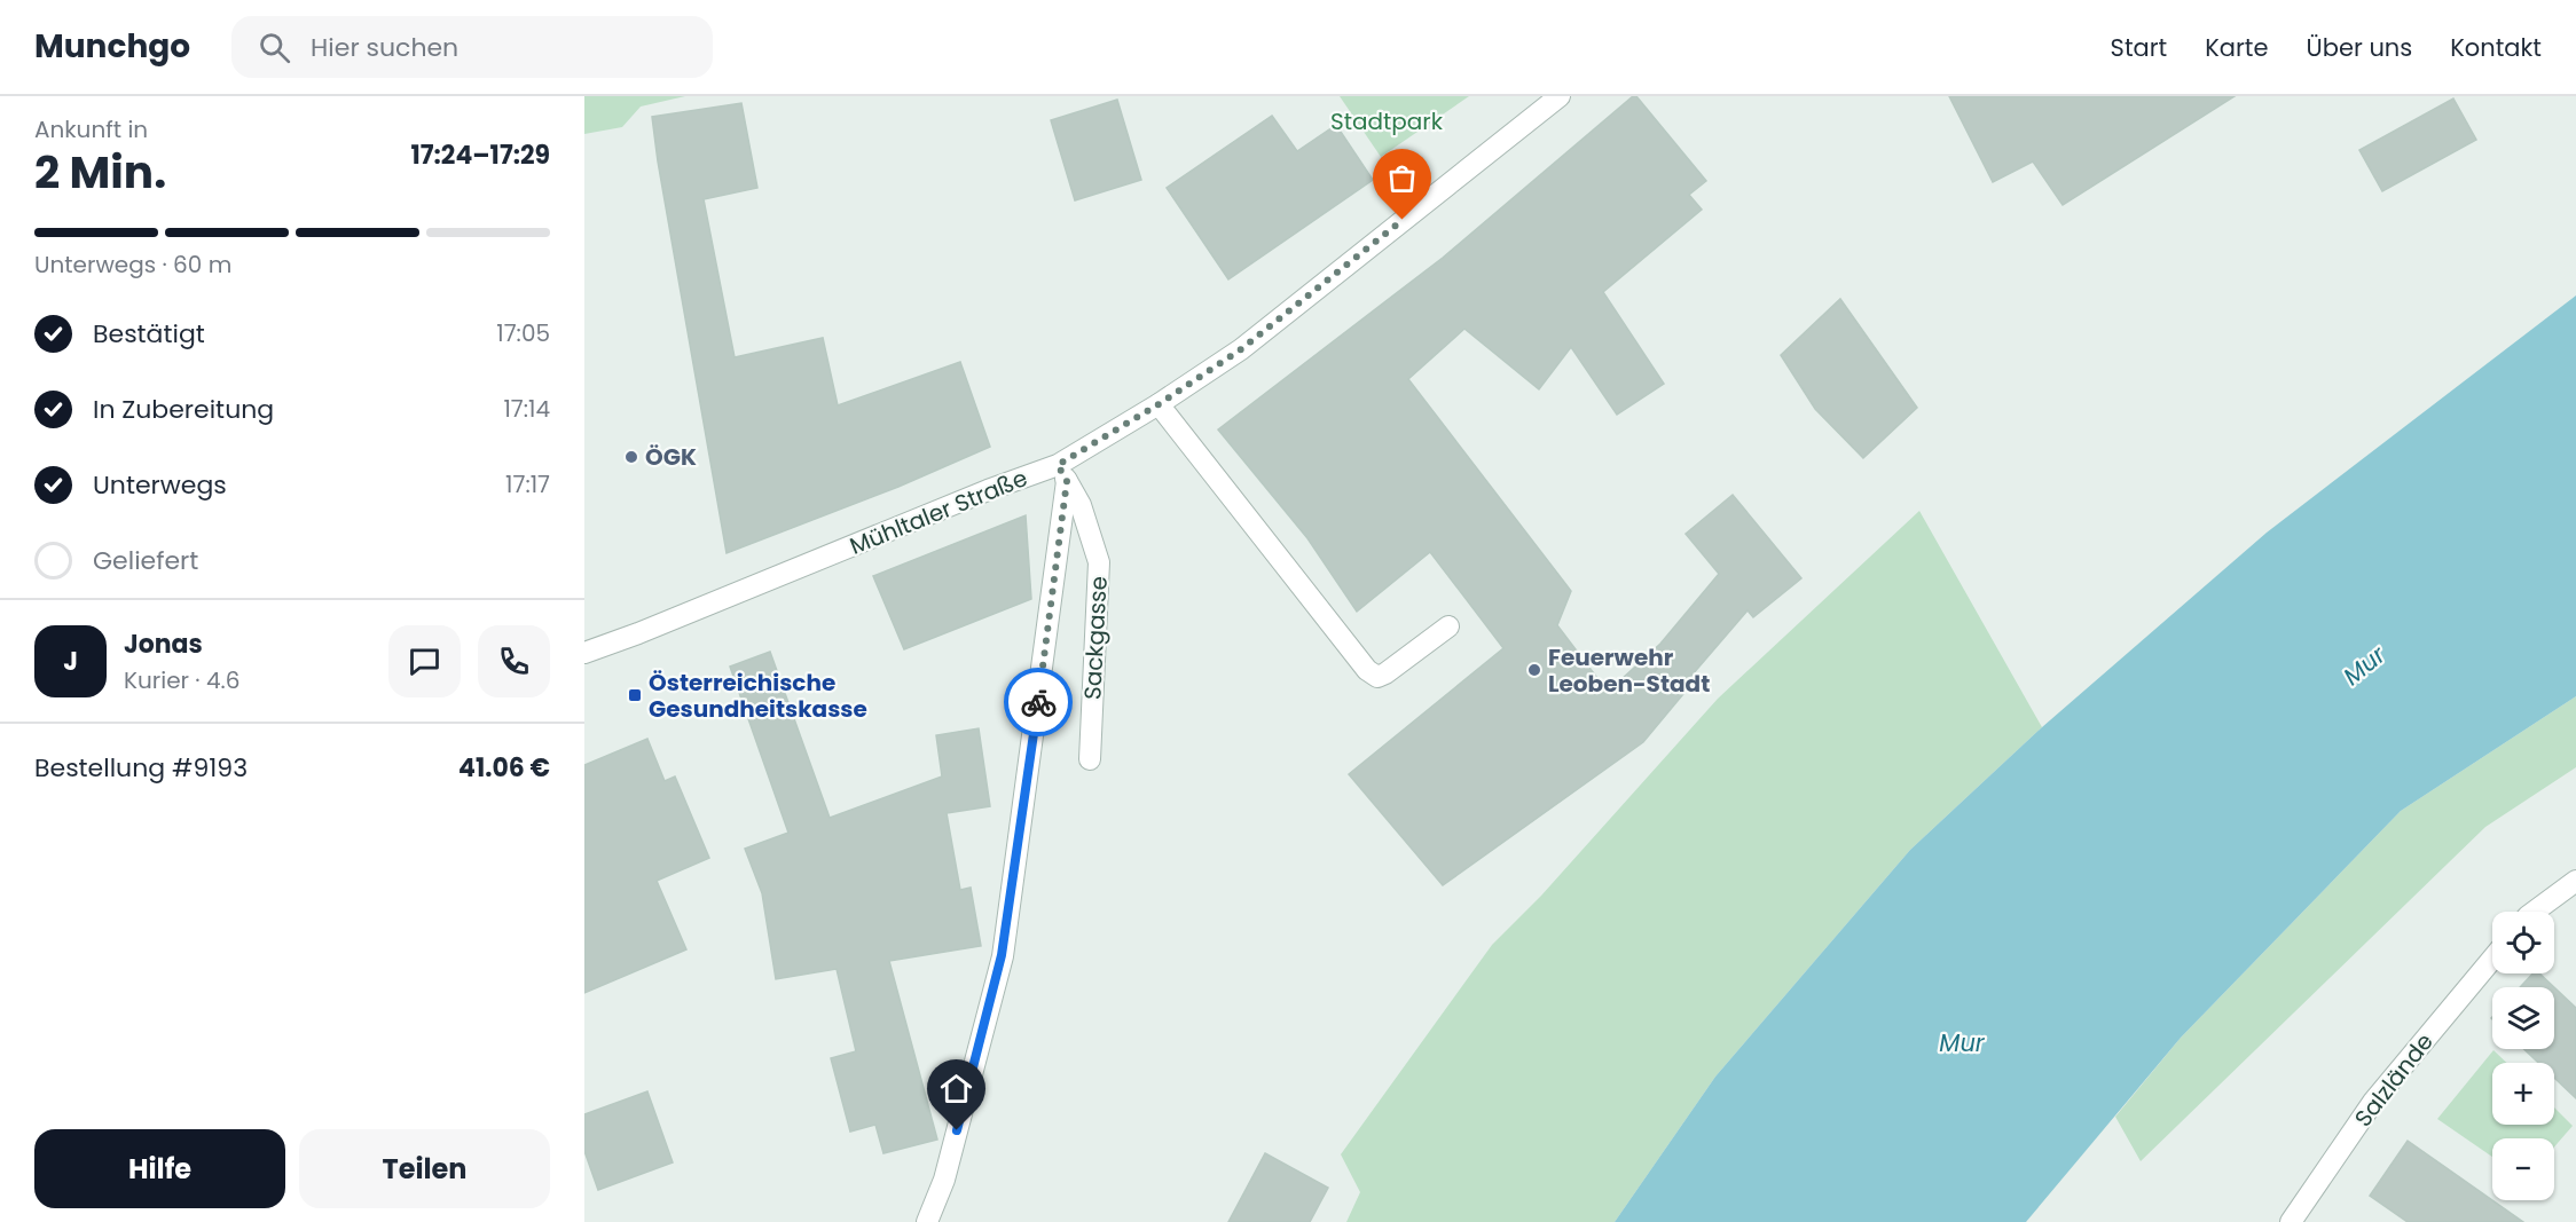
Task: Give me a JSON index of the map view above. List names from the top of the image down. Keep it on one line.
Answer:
{"streets":{"street":["Mühltaler Straße","Sackgasse","Salzlände"]},"crossings":[["Mühltaler Straße","Sackgasse"]],"water":["Mur"],"parks":["Stadtpark"],"places":{"other":["ÖGK","Feuerwehr Leoben-Stadt"],"transit":["Österreichische Gesundheitskasse"]},"page":{"header":"Munchgo","search":"Hier suchen","nav":["Start","Karte","Über uns","Kontakt"],"heading":["2 Min.","Ankunft in","17:24–17:29"],"panel":["Jonas","Kurier · 4.6","Bestellung #9193","41.06 €"],"bar":"Unterwegs · 60 m","list":[["Bestätigt","17:05"],["In Zubereitung","17:14"],["Unterwegs","17:17"],"Geliefert"],"round":"J","map_buttons":["+","−"],"buttons":["Hilfe","Teilen"]}}
